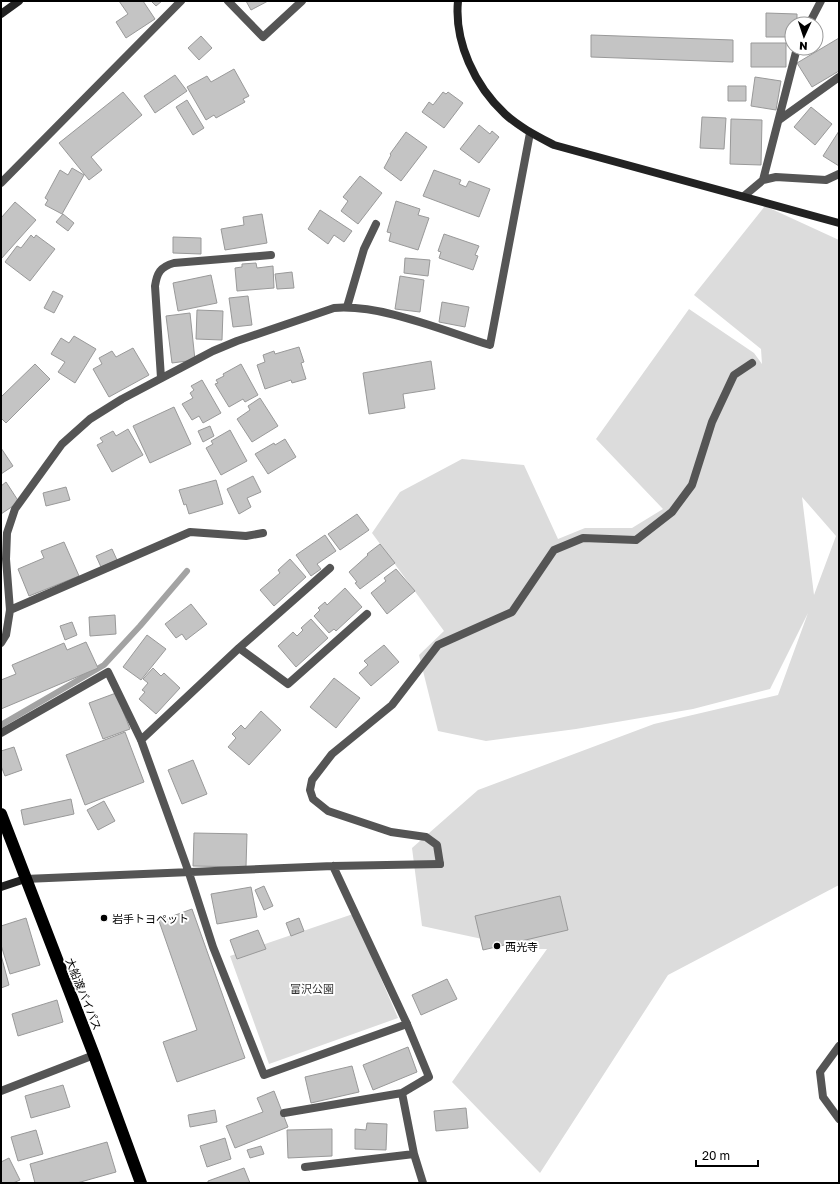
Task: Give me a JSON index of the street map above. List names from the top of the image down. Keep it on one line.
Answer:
{"streets":{"highway":["大船渡バイパス"]},"parks":["富沢公園"],"places":["岩手トヨペット","西光寺"],"scale_bar":"20 m","north":"bottom"}
